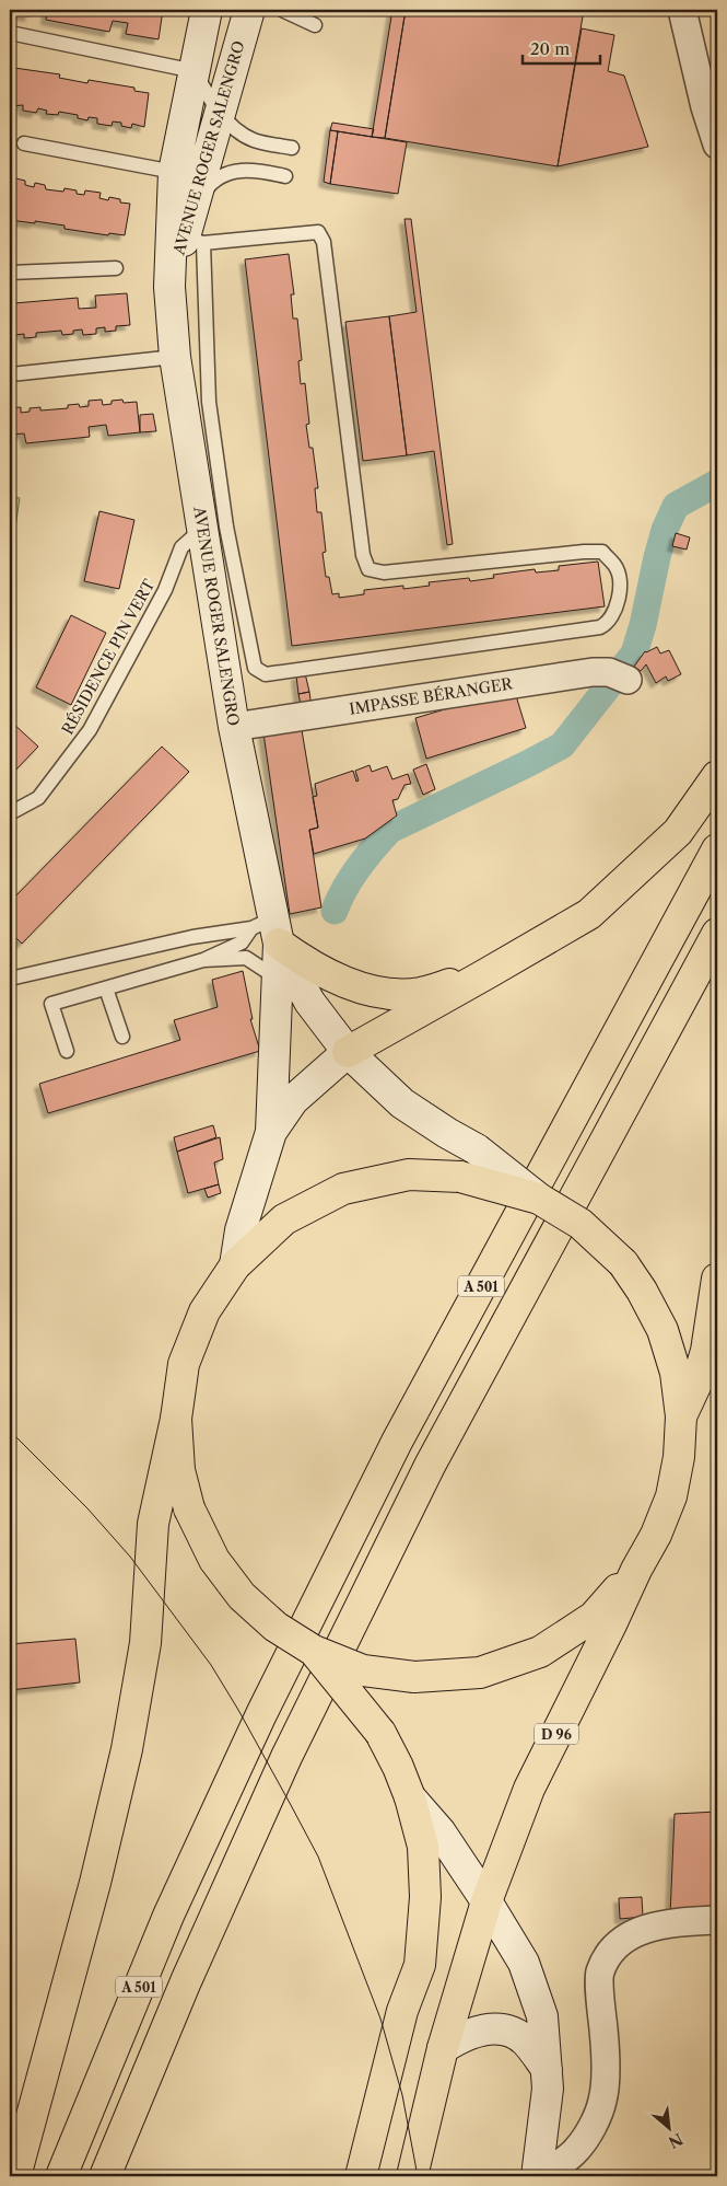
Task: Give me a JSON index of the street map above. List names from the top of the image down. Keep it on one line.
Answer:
{"streets":{"main road":["AVENUE ROGER SALENGRO","A 501","D 96"],"street":["IMPASSE BÉRANGER"],"lane":["RÉSIDENCE PIN VERT"]},"crossings":[["AVENUE ROGER SALENGRO","RÉSIDENCE PIN VERT"],["AVENUE ROGER SALENGRO","IMPASSE BÉRANGER"]],"scale_bar":"20 m","north":"bottom right"}
